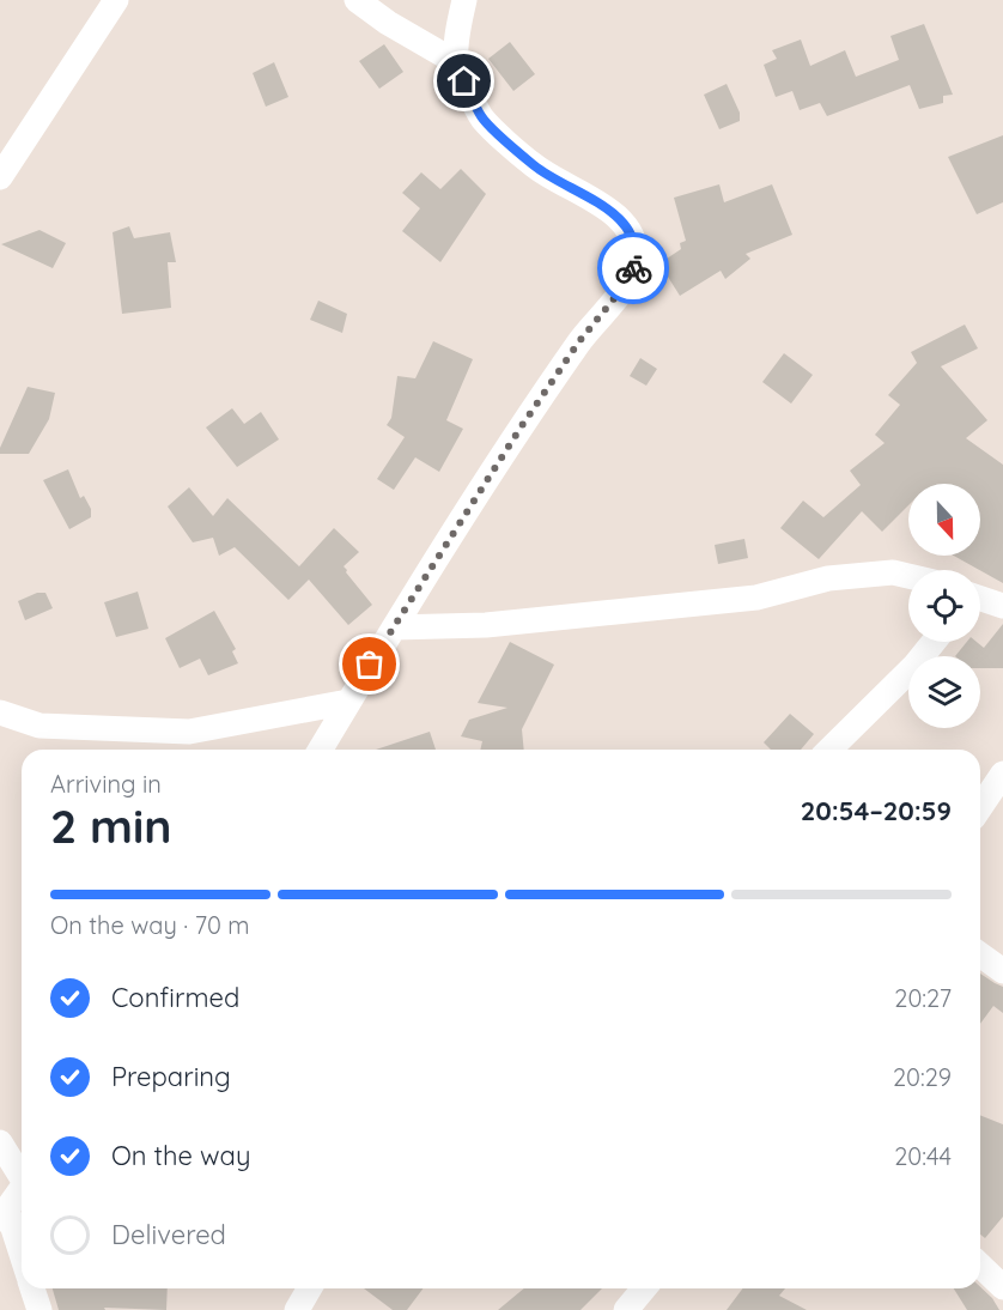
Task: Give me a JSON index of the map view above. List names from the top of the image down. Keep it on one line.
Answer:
{"north":"bottom","page":{"heading":["2 min","Arriving in","20:54–20:59"],"bar":"On the way · 70 m","list":[["Confirmed","20:27"],["Preparing","20:29"],["On the way","20:44"],"Delivered"]}}
